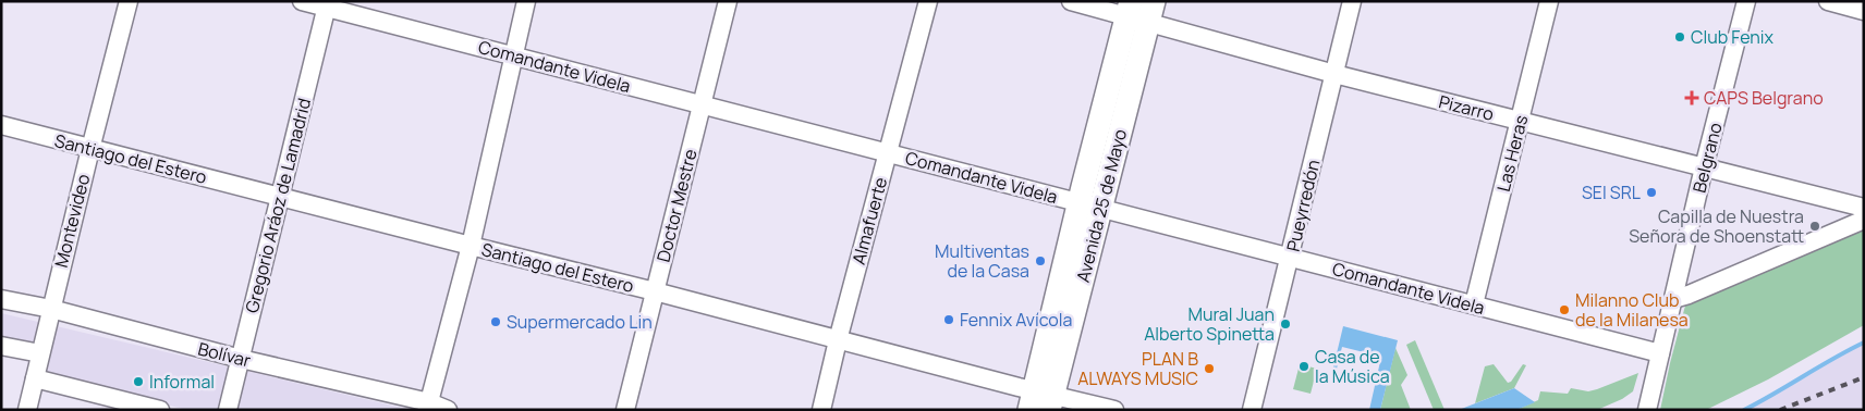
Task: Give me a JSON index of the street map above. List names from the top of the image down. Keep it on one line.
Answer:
{"streets":{"main road":["Avenida 25 de Mayo"],"street":["Comandante Videla","Pizarro","Las Heras","Belgrano","Santiago del Estero","Gregorio Aráoz de Lamadrid","Doctor Mestre","Pueyrredón","Montevideo","Almafuerte","Bolívar"]},"crossings":[["Comandante Videla","Las Heras"],["Comandante Videla","Belgrano"],["Comandante Videla","Gregorio Aráoz de Lamadrid"],["Comandante Videla","Doctor Mestre"],["Comandante Videla","Avenida 25 de Mayo"],["Comandante Videla","Pueyrredón"],["Comandante Videla","Almafuerte"],["Pizarro","Las Heras"],["Pizarro","Belgrano"],["Pizarro","Avenida 25 de Mayo"],["Pizarro","Pueyrredón"],["Santiago del Estero","Gregorio Aráoz de Lamadrid"],["Santiago del Estero","Doctor Mestre"],["Santiago del Estero","Avenida 25 de Mayo"],["Santiago del Estero","Montevideo"],["Santiago del Estero","Almafuerte"],["Gregorio Aráoz de Lamadrid","Bolívar"],["Montevideo","Bolívar"]],"places":{"other":["Club Fenix","SEI SRL","Capilla de Nuestra Señora de Shoenstatt","Multiventas de la Casa","Milanno Club de la Milanesa","Fennix Avícola","Supermercado Lin","Mural Juan Alberto Spinetta","Casa de la Música","PLAN B ALWAYS MUSIC","Informal"],"health":["CAPS Belgrano"]}}
